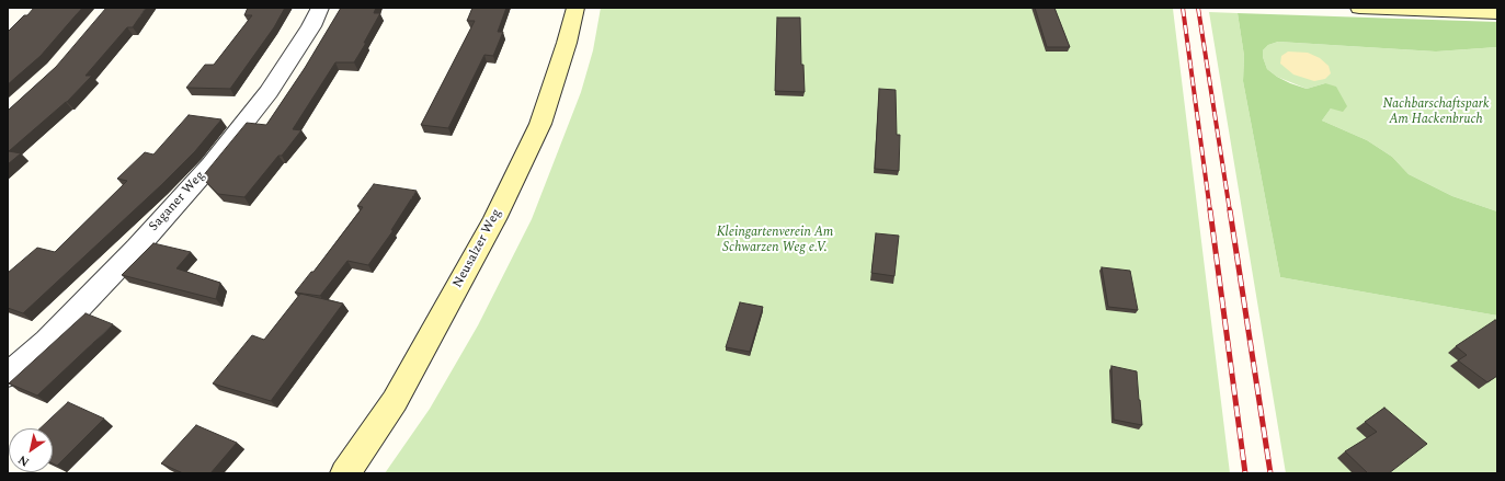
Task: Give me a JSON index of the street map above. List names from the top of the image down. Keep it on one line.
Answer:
{"streets":{"street":["Saganer Weg","Neusalzer Weg"]},"parks":["Nachbarschaftspark Am Hackenbruch","Kleingartenverein Am Schwarzen Weg e.V."],"north":"bottom left"}
